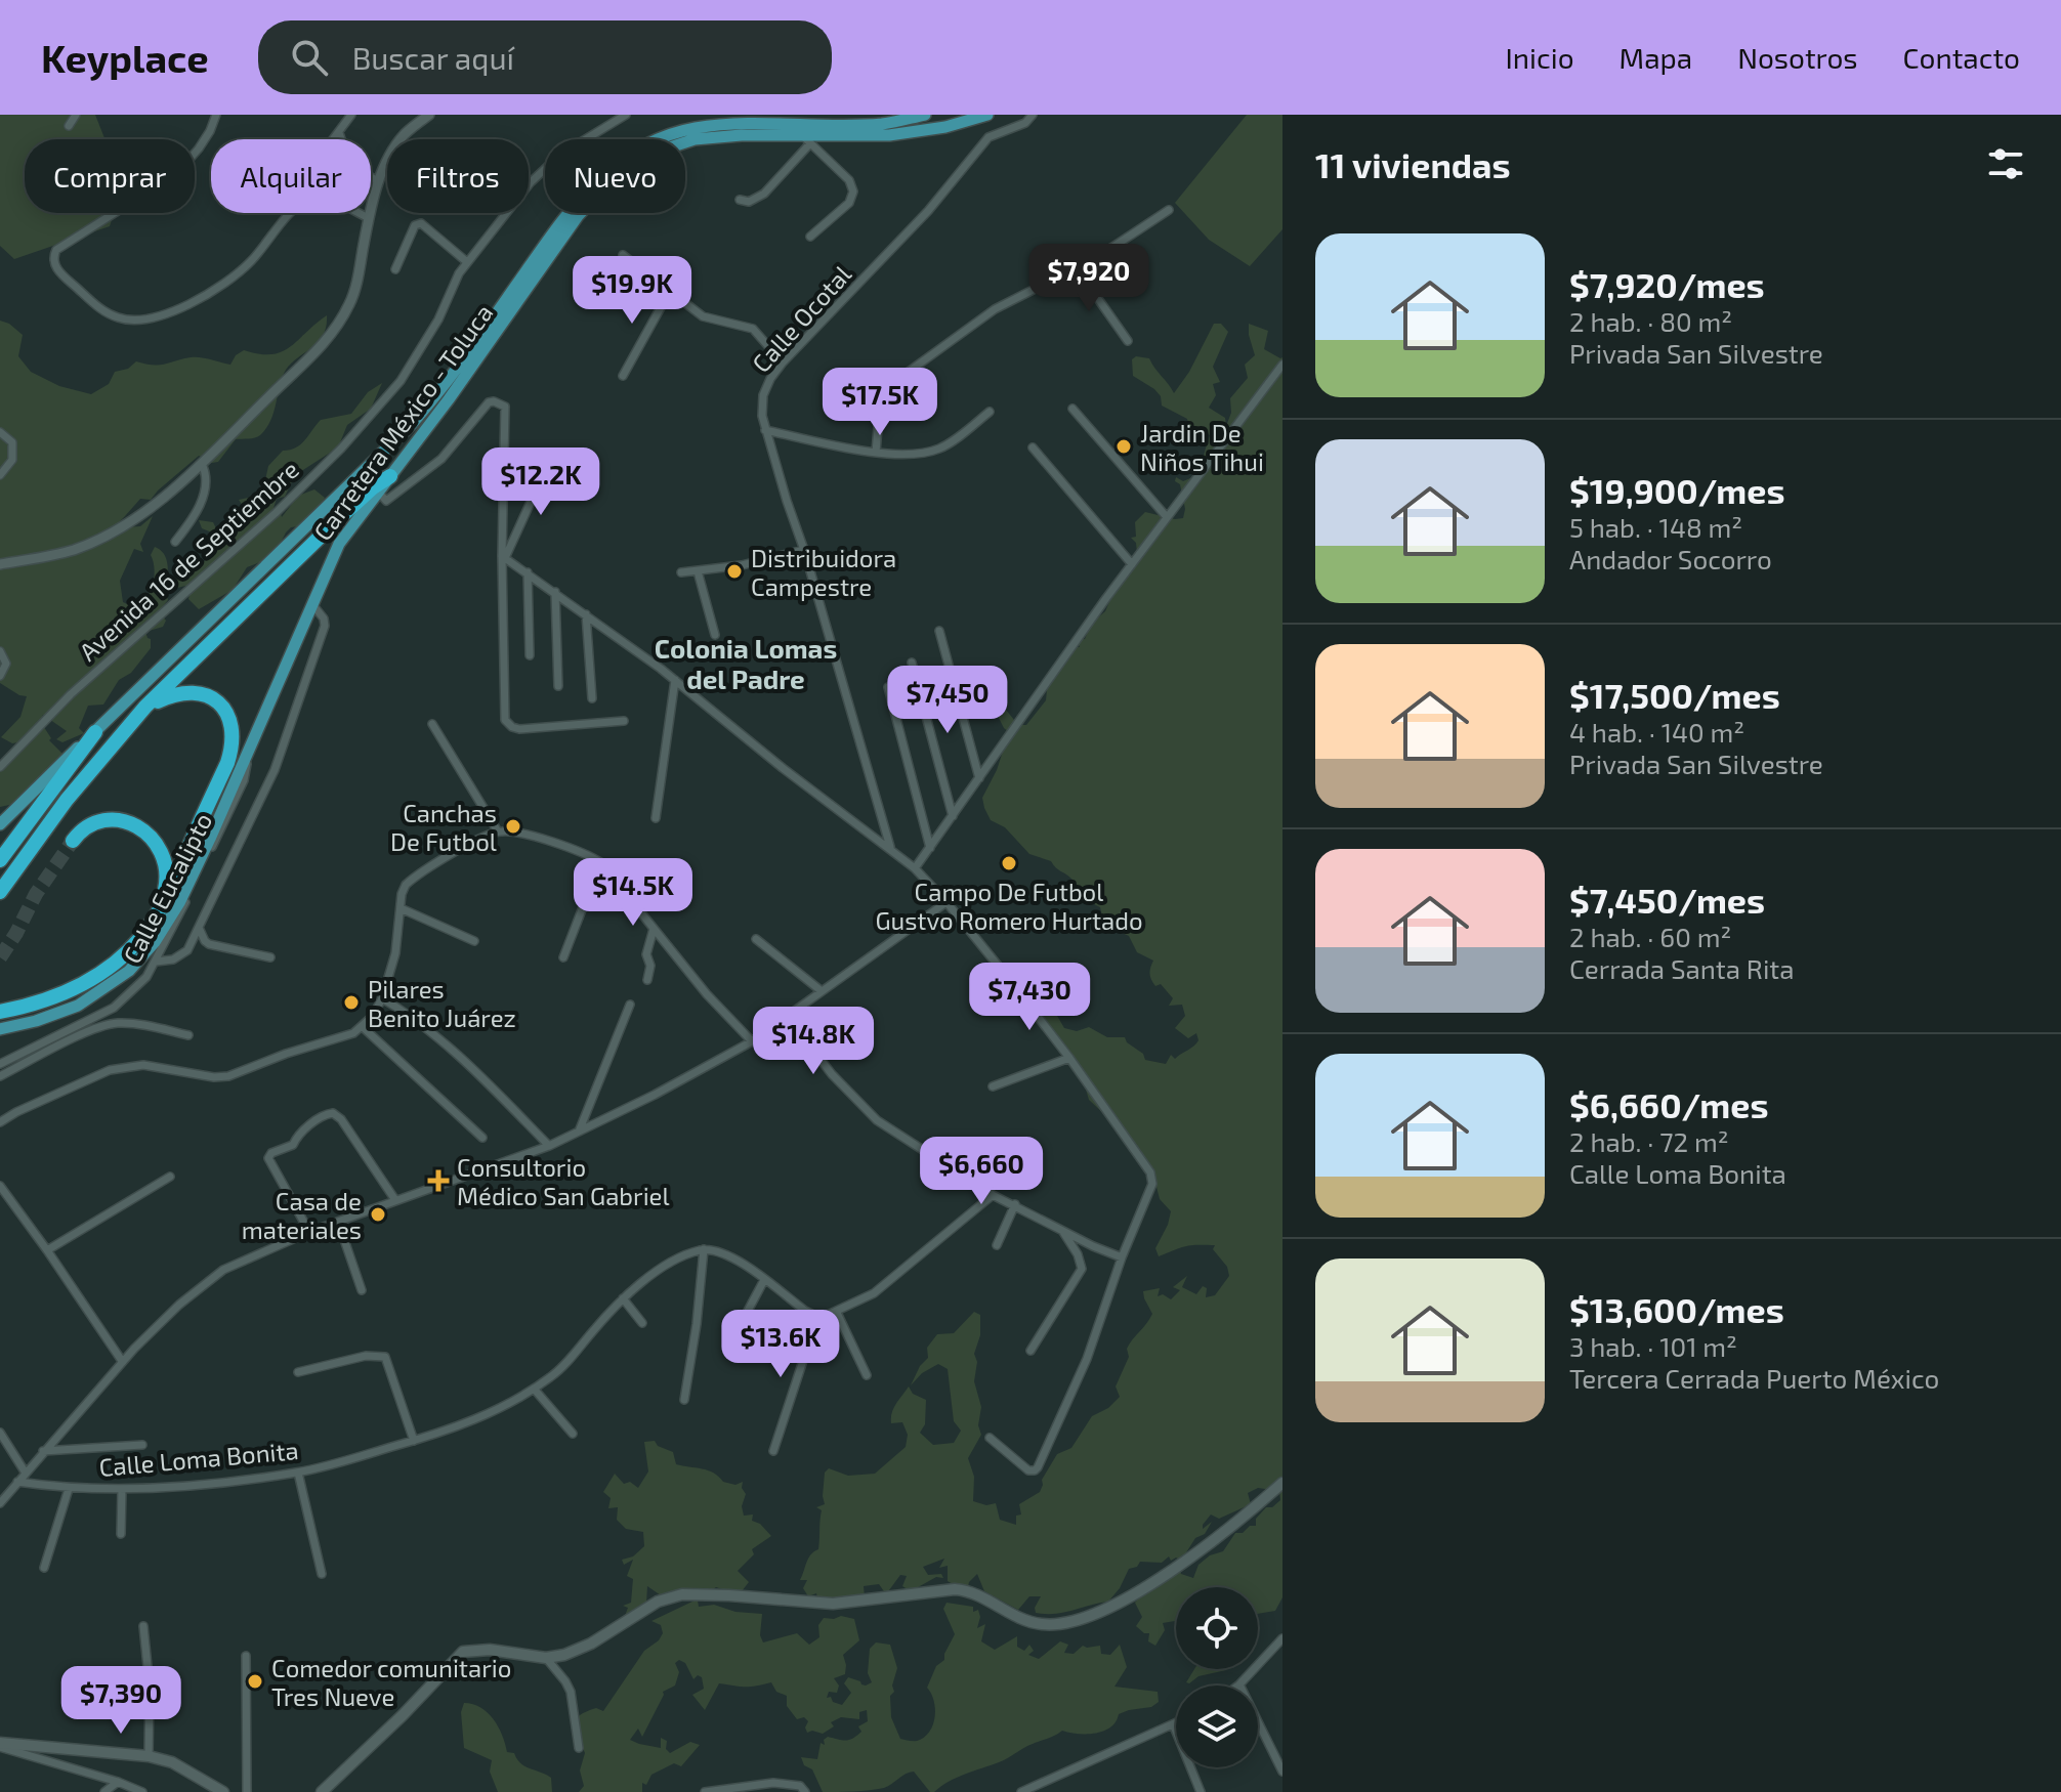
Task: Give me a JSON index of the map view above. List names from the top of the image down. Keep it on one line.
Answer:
{"streets":{"main road":["Carretera México - Toluca"],"street":["Calle Ocotal","Avenida 16 de Septiembre","Calle Eucalipto","Calle Loma Bonita"]},"crossings":[["Carretera México - Toluca","Calle Eucalipto"]],"districts":["Colonia Lomas del Padre"],"places":{"other":["Jardin De Niños Tihui","Distribuidora Campestre","Canchas De Futbol","Campo De Futbol Gustvo Romero Hurtado","Pilares Benito Juárez","Casa de materiales","Comedor comunitario Tres Nueve"],"health":["Consultorio Médico San Gabriel"]},"page":{"header":"Keyplace","search":"Buscar aquí","nav":["Inicio","Mapa","Nosotros","Contacto"],"heading":"11 viviendas","chip":["Comprar","Alquilar","Filtros","Nuevo"],"list":[{"name":"$7,920/mes","note":"2 hab. · 80 m² · Privada San Silvestre"},{"name":"$19,900/mes","note":"5 hab. · 148 m² · Andador Socorro"},{"name":"$17,500/mes","note":"4 hab. · 140 m² · Privada San Silvestre"},{"name":"$7,450/mes","note":"2 hab. · 60 m² · Cerrada Santa Rita"},{"name":"$6,660/mes","note":"2 hab. · 72 m² · Calle Loma Bonita"},{"name":"$13,600/mes","note":"3 hab. · 101 m² · Tercera Cerrada Puerto México"}],"price":["$7,920","$19.9K","$17.5K","$12.2K","$7,450","$14.5K","$7,430","$14.8K","$6,660","$13.6K","$7,390"]}}
